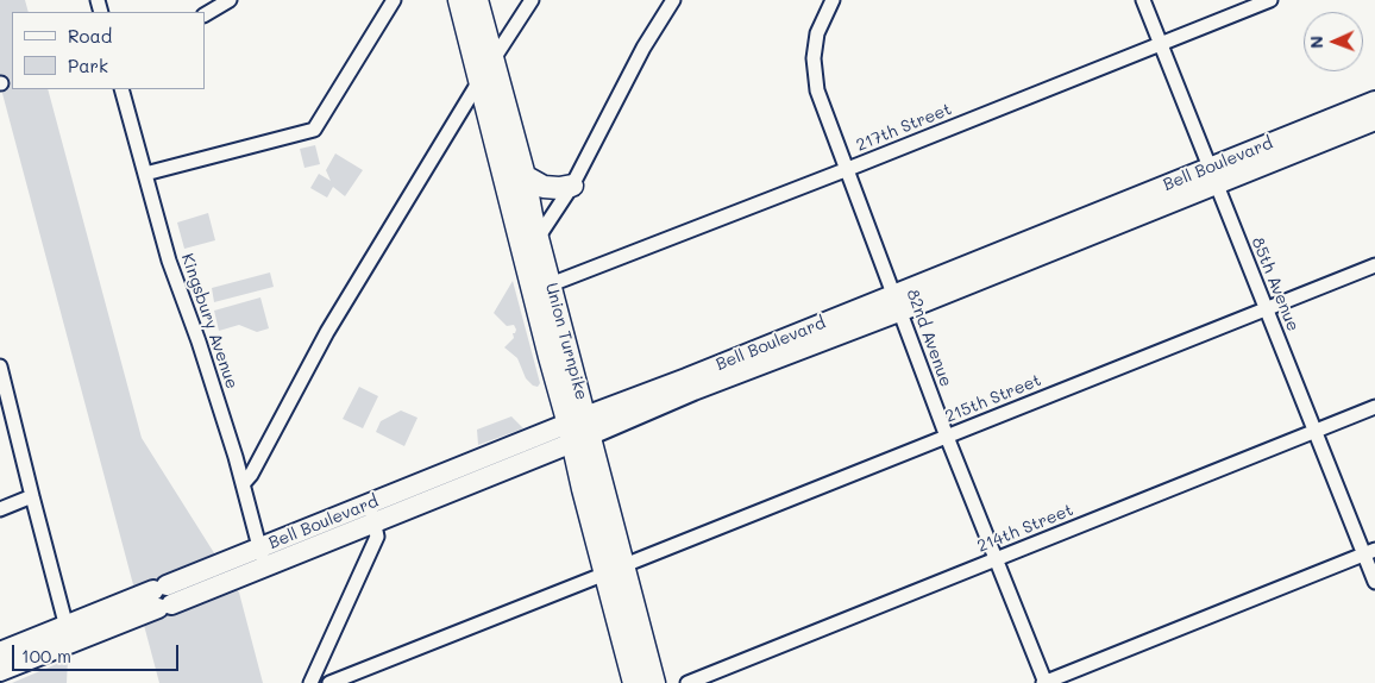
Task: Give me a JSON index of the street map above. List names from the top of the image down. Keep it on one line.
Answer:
{"streets":{"main road":["Union Turnpike"],"street":["217th Street","Bell Boulevard","85th Avenue","Kingsbury Avenue","82nd Avenue","215th Street","214th Street"]},"crossings":[["217th Street","85th Avenue"],["217th Street","82nd Avenue"],["217th Street","Union Turnpike"],["Bell Boulevard","85th Avenue"],["Bell Boulevard","Kingsbury Avenue"],["Bell Boulevard","82nd Avenue"],["Bell Boulevard","Union Turnpike"],["85th Avenue","215th Street"],["85th Avenue","214th Street"],["82nd Avenue","215th Street"],["82nd Avenue","214th Street"],["Union Turnpike","215th Street"]],"legend":["Road","Park"],"scale_bar":"100 m","north":"left"}
